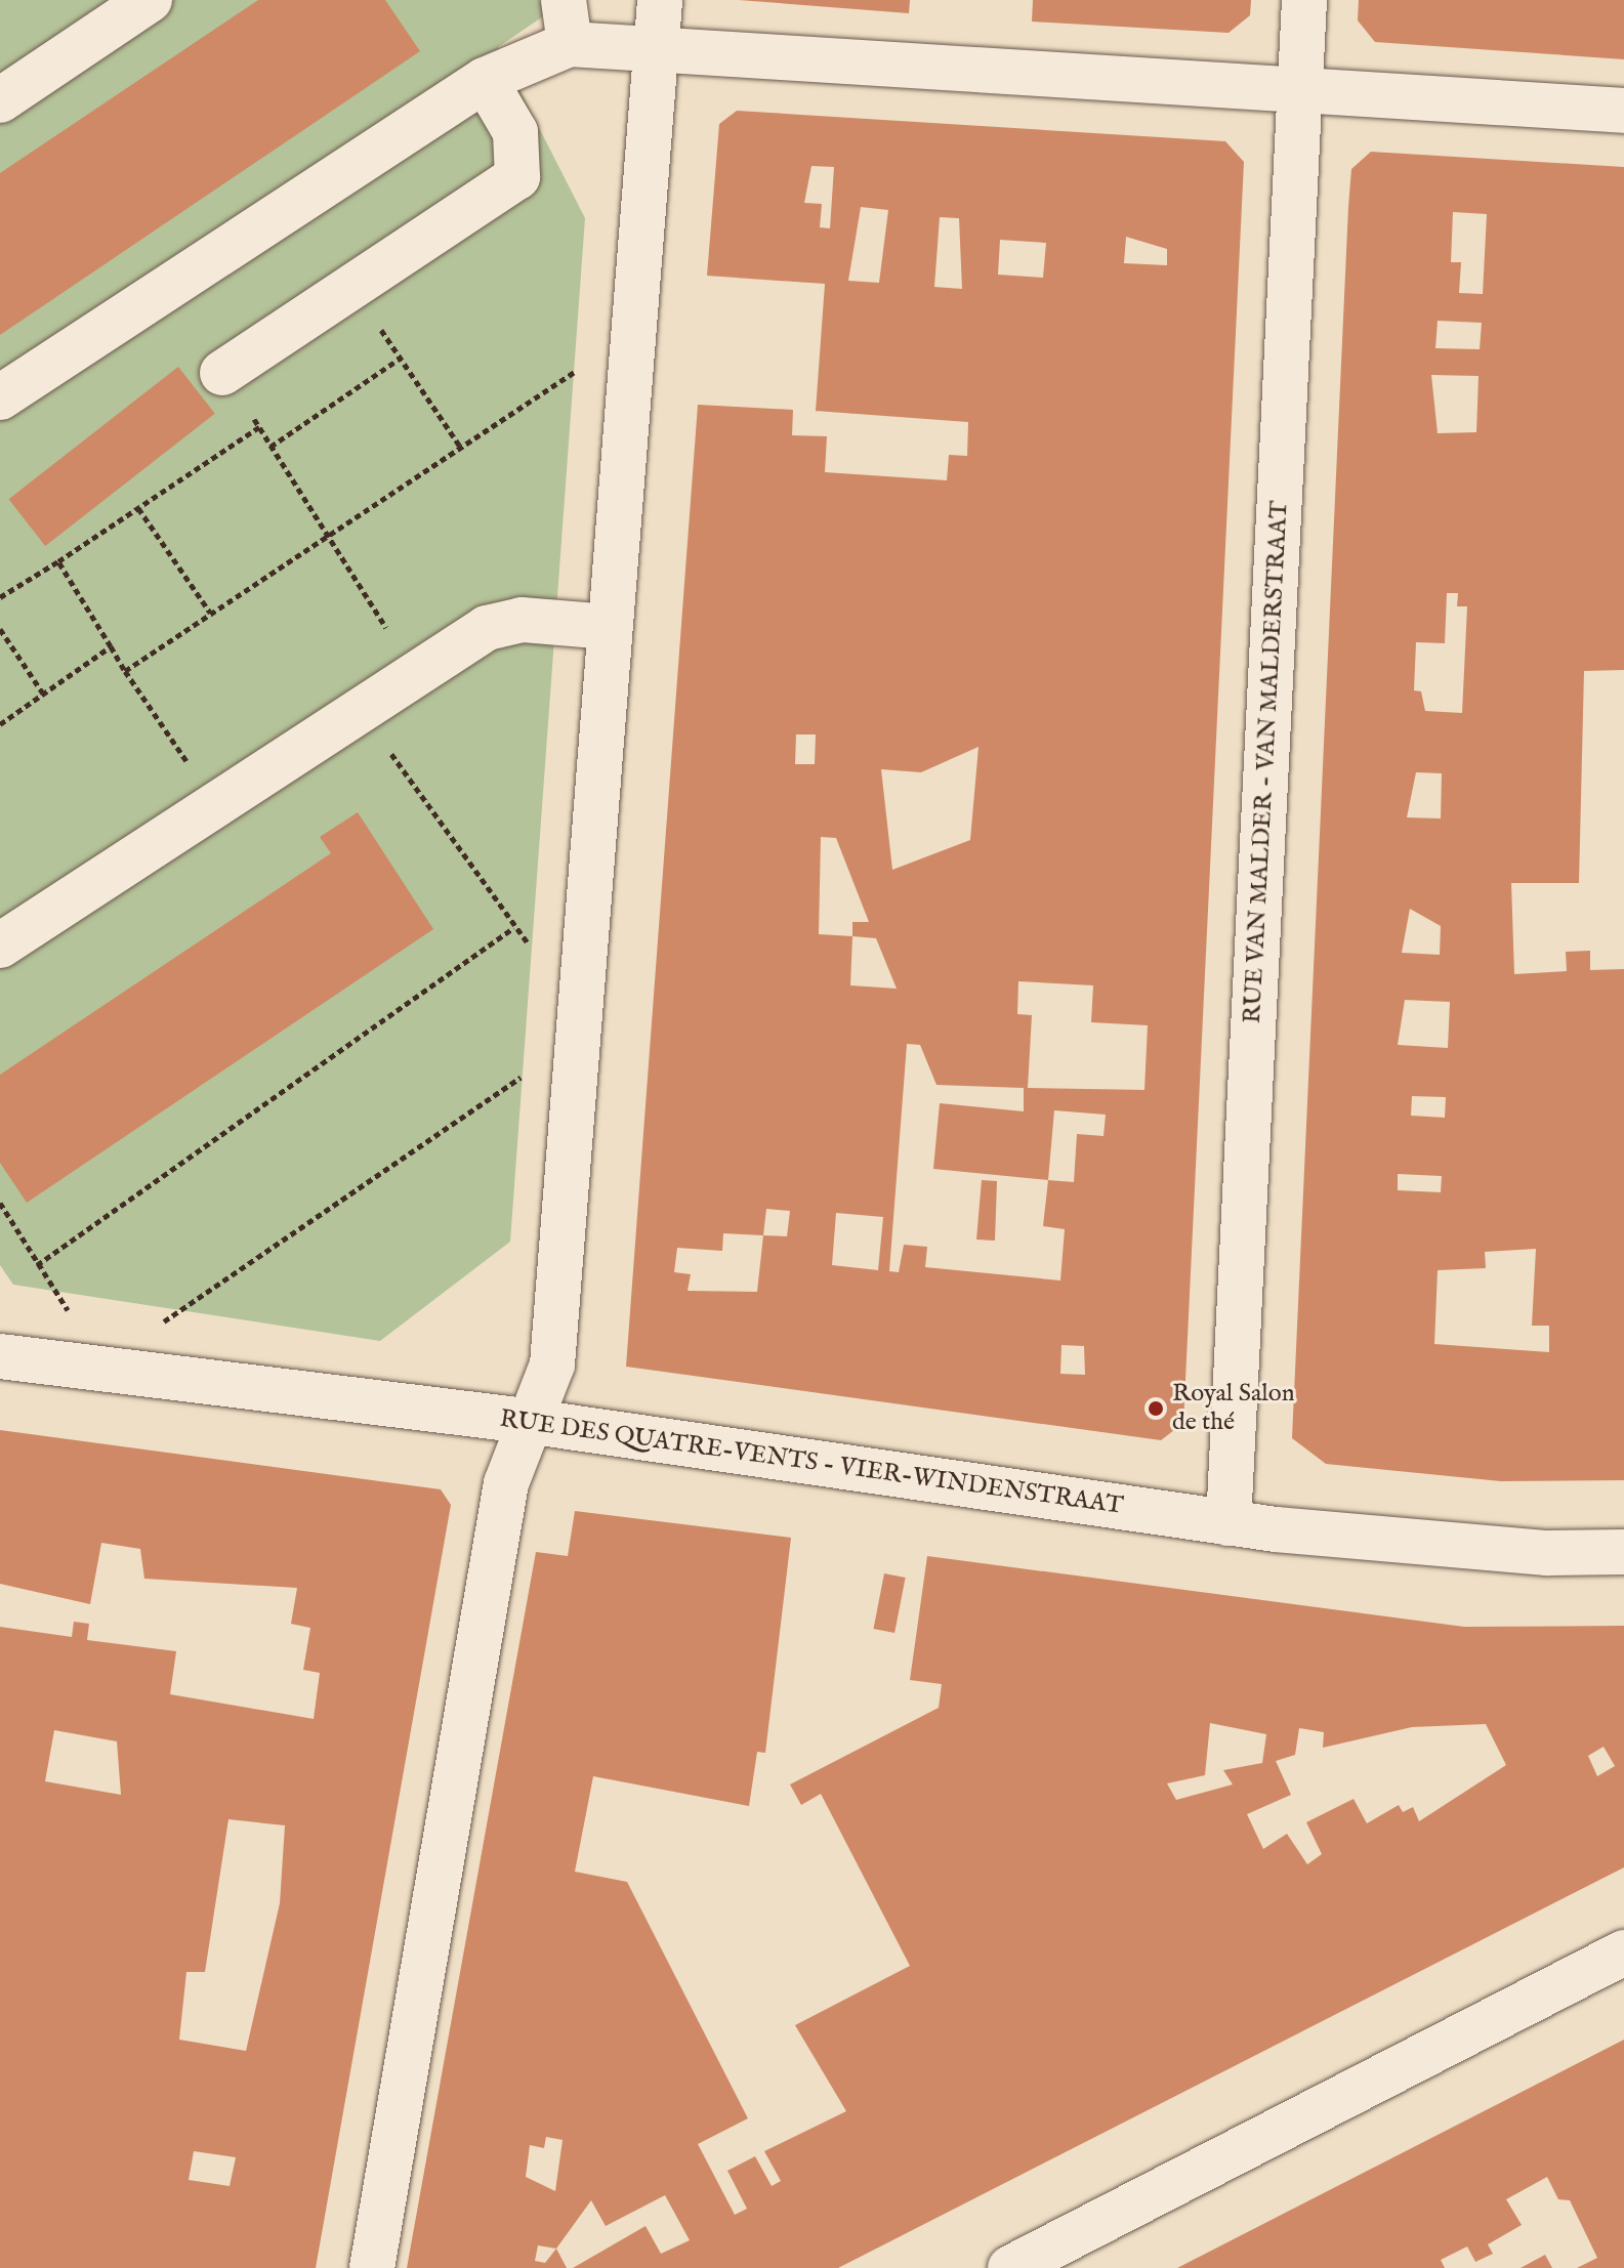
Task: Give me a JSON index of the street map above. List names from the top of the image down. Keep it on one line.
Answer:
{"streets":{"street":["RUE VAN MALDER - VAN MALDERSTRAAT","RUE DES QUATRE-VENTS - VIER-WINDENSTRAAT"]},"crossings":[["RUE VAN MALDER - VAN MALDERSTRAAT","RUE DES QUATRE-VENTS - VIER-WINDENSTRAAT"]],"places":["Royal Salon de thé"]}
